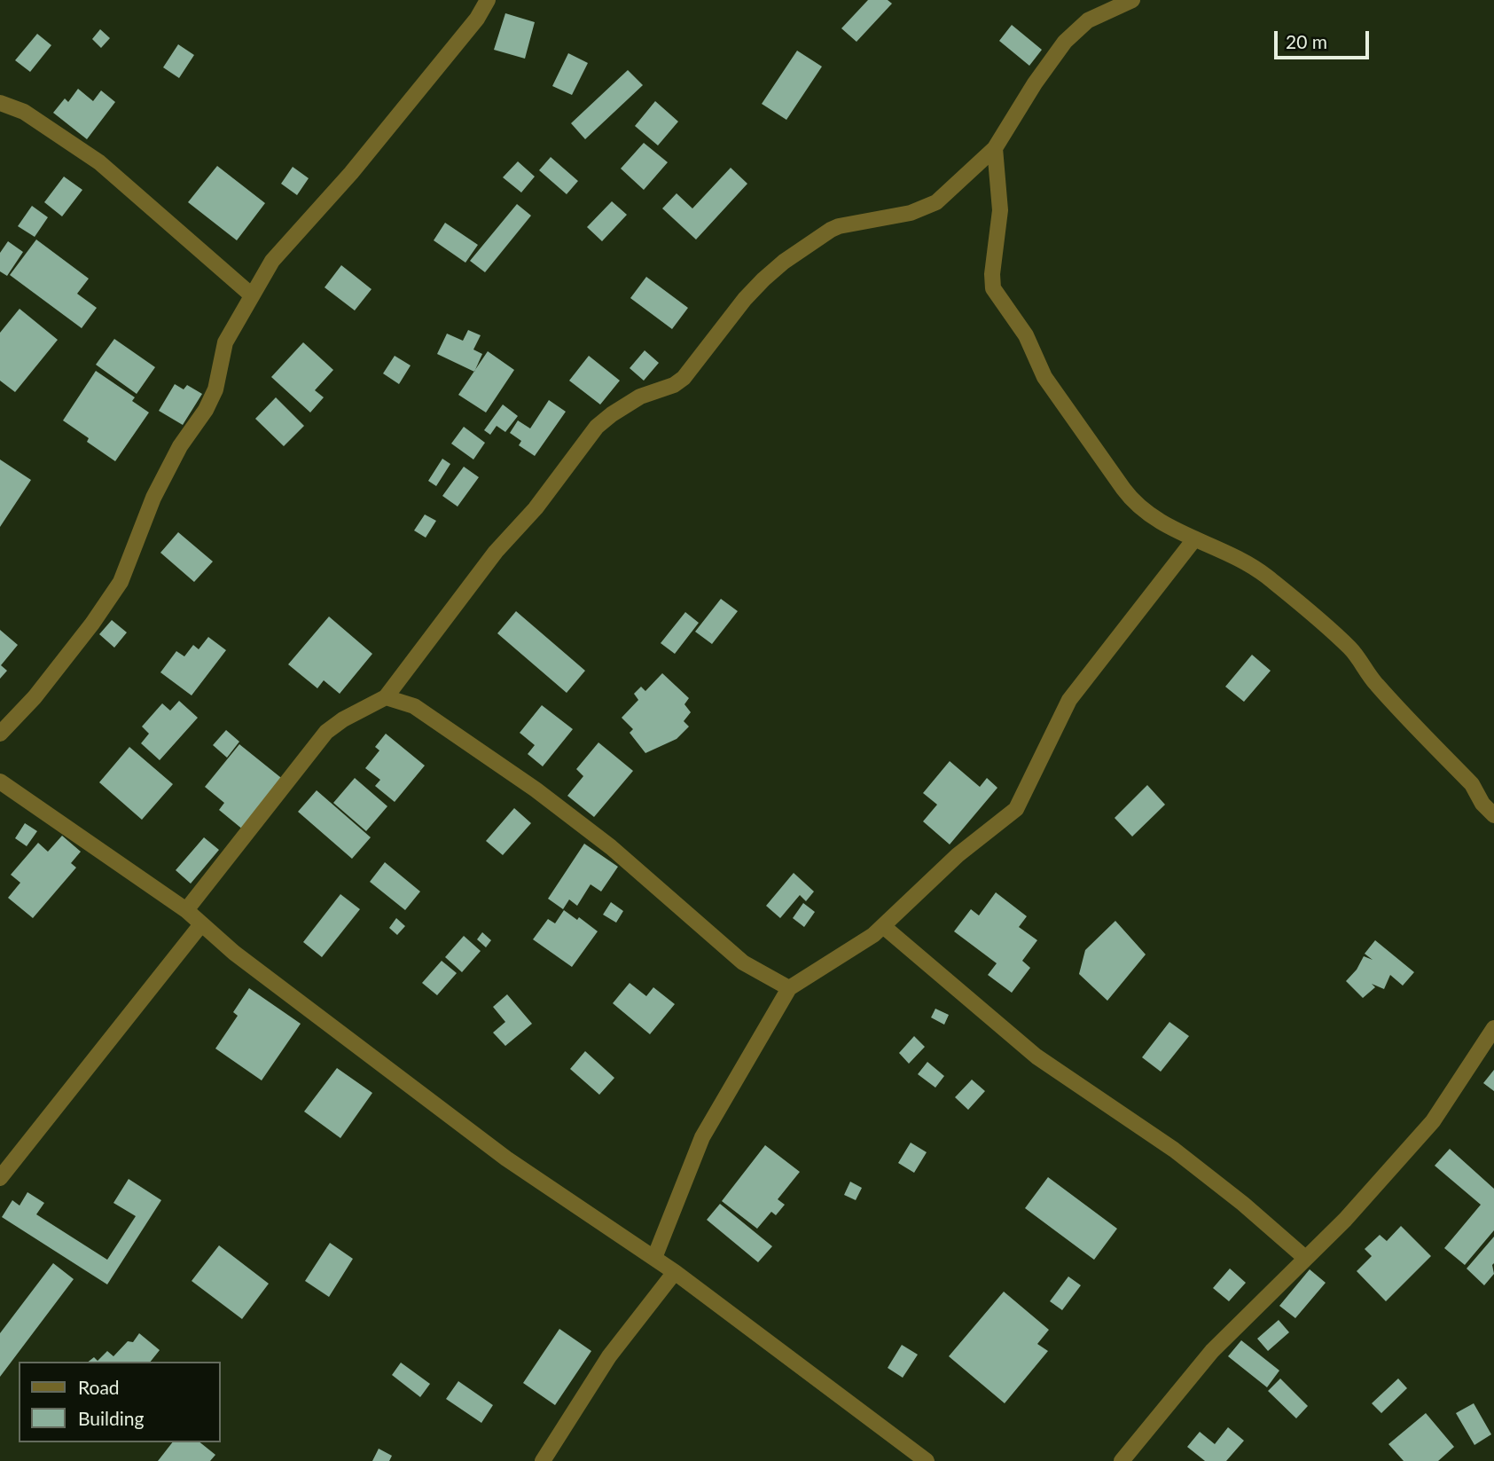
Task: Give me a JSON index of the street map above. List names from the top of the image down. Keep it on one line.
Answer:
{"legend":["Road","Building"],"scale_bar":"20 m"}
